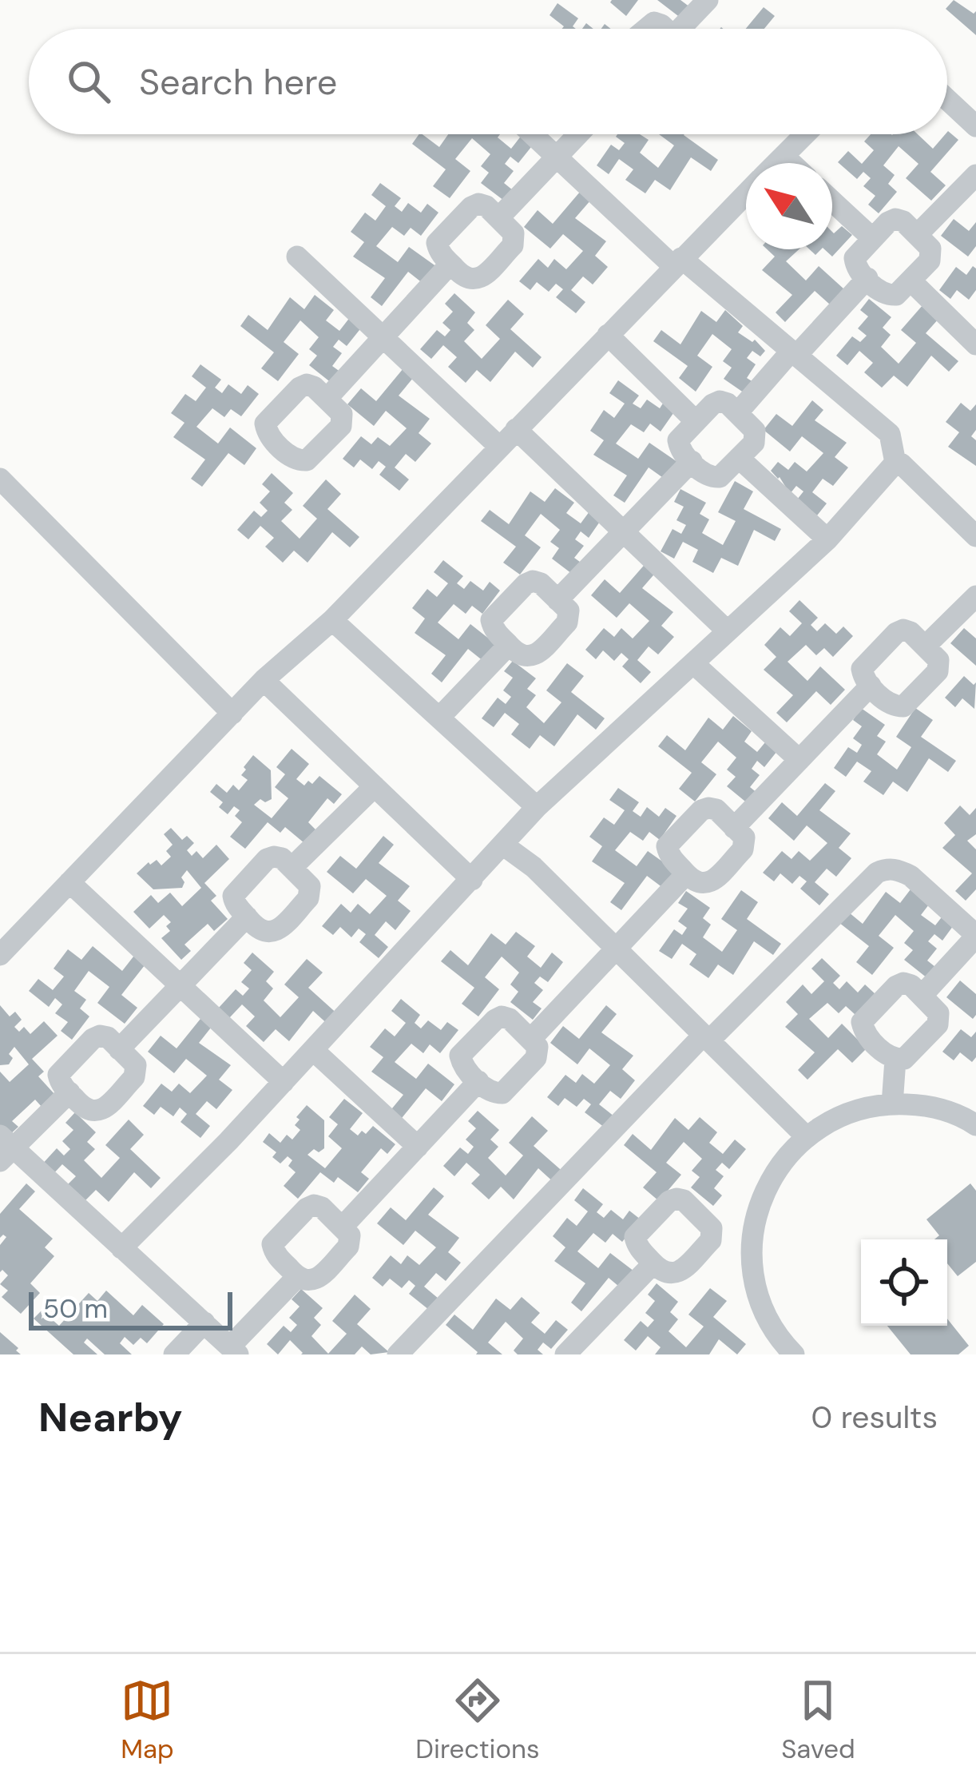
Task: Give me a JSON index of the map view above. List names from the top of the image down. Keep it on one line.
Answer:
{"scale_bar":"50 m","north":"top left","page":{"search":"Search here","scale":"50 m","heading":["Nearby","0 results"],"nav":["Map","Directions","Saved"]}}
